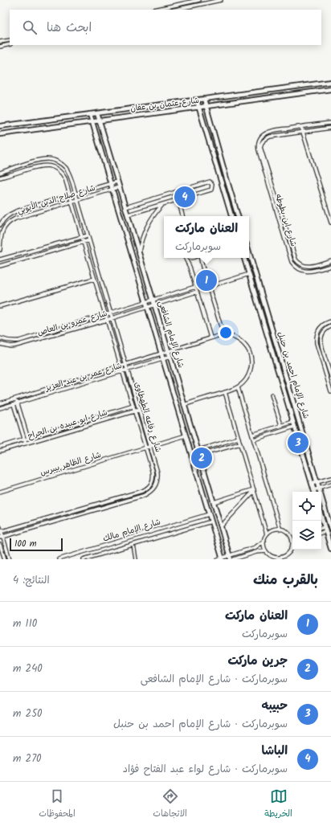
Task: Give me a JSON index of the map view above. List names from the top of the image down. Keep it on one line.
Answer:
{"streets":{"street":["شارع عثمان بن عفان","شارع صلاح الدين الأيوبي","شارع ابن بطوطه","شارع عمرو بن العاص","شارع الإمام الشافعى","شارع الإمام احمد بن حنبل","شارع عمر بن عبد العزيز","شارع رفاعه الطهطاوى","شارع ابو عبيده بن الجراح","شارع الظاهر بيبرس","شارع الإمام مالك"]},"crossings":[["شارع عثمان بن عفان","شارع الإمام الشافعى"],["شارع صلاح الدين الأيوبي","شارع الإمام الشافعى"],["شارع صلاح الدين الأيوبي","شارع رفاعه الطهطاوى"],["شارع عمرو بن العاص","شارع الإمام الشافعى"],["شارع عمرو بن العاص","شارع رفاعه الطهطاوى"],["شارع الإمام الشافعى","شارع عمر بن عبد العزيز"],["شارع الإمام الشافعى","شارع الظاهر بيبرس"],["شارع الإمام الشافعى","شارع الإمام مالك"],["شارع عمر بن عبد العزيز","شارع رفاعه الطهطاوى"],["شارع رفاعه الطهطاوى","شارع ابو عبيده بن الجراح"],["شارع رفاعه الطهطاوى","شارع الظاهر بيبرس"]],"scale_bar":"100 m","page":{"search":"ابحث هنا","pins":["4","1","3","2"],"popup":["العنان ماركت","سوبرماركت"],"scale":"100 m","heading":["بالقرب منك","النتائج: 4"],"list":[{"mark":"1","name":"العنان ماركت","note":"سوبرماركت","value":"110 m"},{"mark":"2","name":"جرين ماركت","note":"سوبرماركت · شارع الإمام الشافعى","value":"240 m"},{"mark":"3","name":"حبيبه","note":"سوبرماركت · شارع الإمام احمد بن حنبل","value":"250 m"},{"mark":"4","name":"الباشا","note":"سوبرماركت · شارع لواء عبد الفتاح فؤاد","value":"270 m"}],"nav":["الخريطة","الاتجاهات","المحفوظات"]}}
